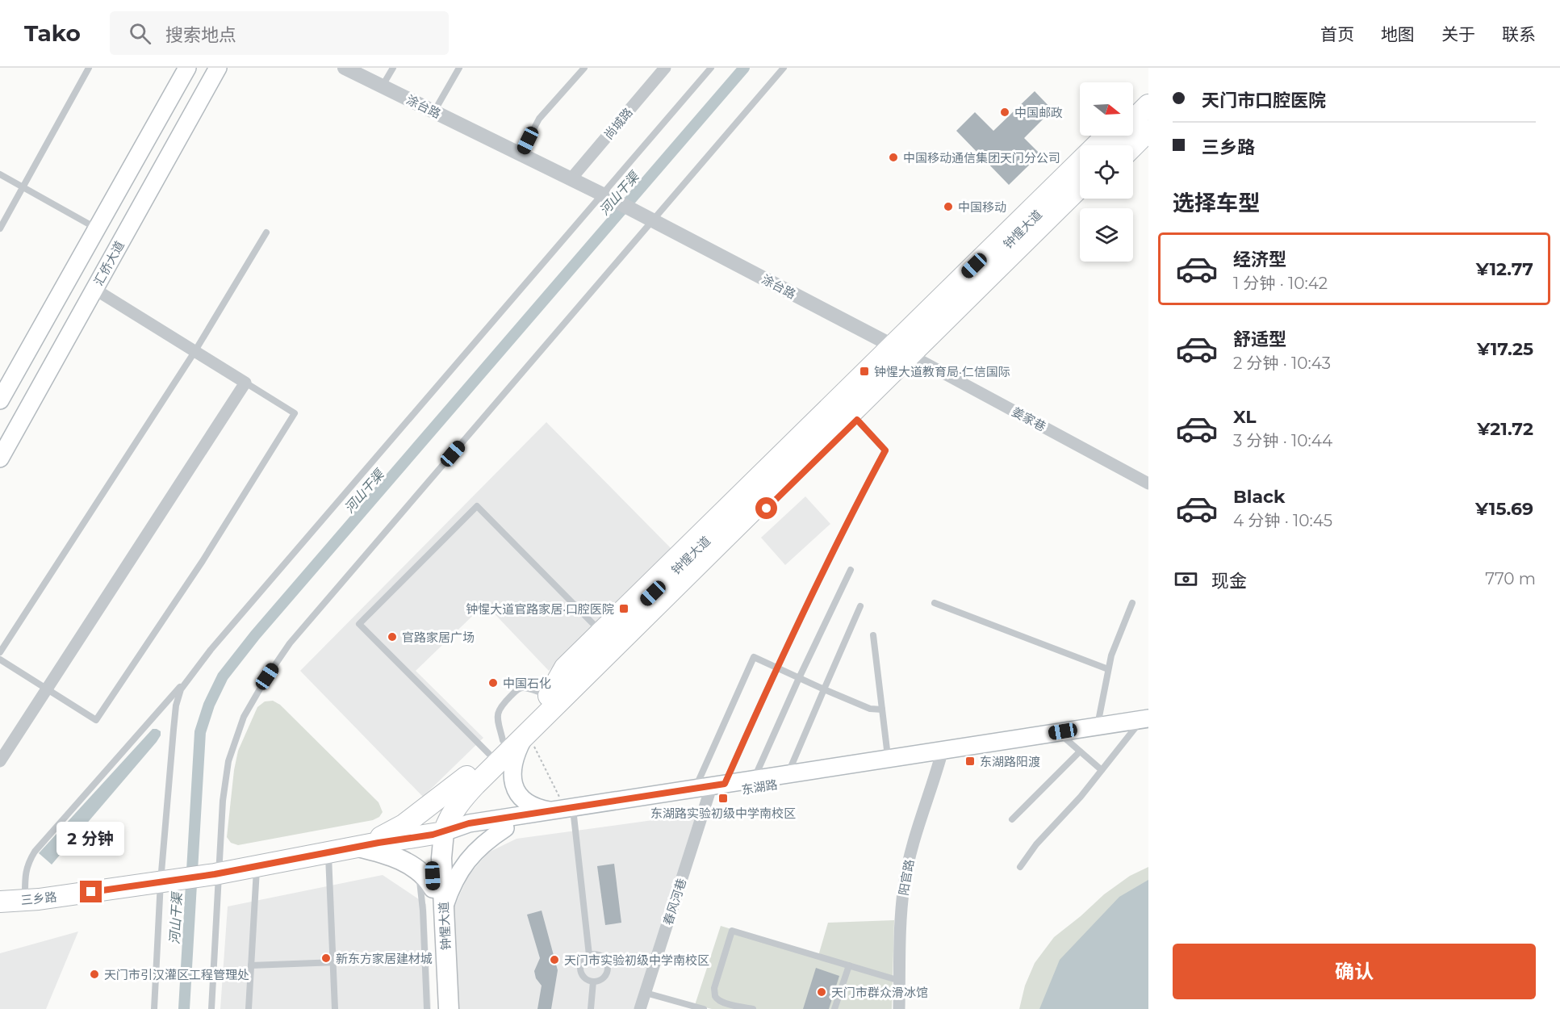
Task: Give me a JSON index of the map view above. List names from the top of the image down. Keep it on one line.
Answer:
{"streets":{"highway":["钟惺大道","三乡路"],"main road":["汇侨大道","东湖路"],"street":["涂台路","尚城路","姜家巷","阳官路","春风河巷"]},"crossings":[["涂台路","尚城路"],["涂台路","钟惺大道"],["涂台路","姜家巷"],["钟惺大道","姜家巷"],["钟惺大道","东湖路"],["东湖路","阳官路"],["东湖路","春风河巷"]],"water":["河山干渠"],"places":{"other":["中国邮政","中国移动通信集团天门分公司","中国移动","官路家居广场","中国石化","新东方家居建材城","天门市实验初级中学南校区","天门市引汉灌区工程管理处","天门市群众滑冰馆"],"transit":["钟惺大道教育局·仁信国际","钟惺大道官路家居·口腔医院","东湖路阳渡","东湖路实验初级中学南校区"]},"north":"right","page":{"header":"Tako","search":"搜索地点","nav":["首页","地图","关于","联系"],"banner":["天门市口腔医院","三乡路"],"heading":"选择车型","list":[{"name":"经济型","note":"1 分钟 · 10:42","value":"¥12.77"},{"name":"舒适型","note":"2 分钟 · 10:43","value":"¥17.25"},{"name":"XL","note":"3 分钟 · 10:44","value":"¥21.72"},{"name":"Black","note":"4 分钟 · 10:45","value":"¥15.69"}],"pay":["现金","770 m"],"bubble":"2 分钟","buttons":"确认"}}
